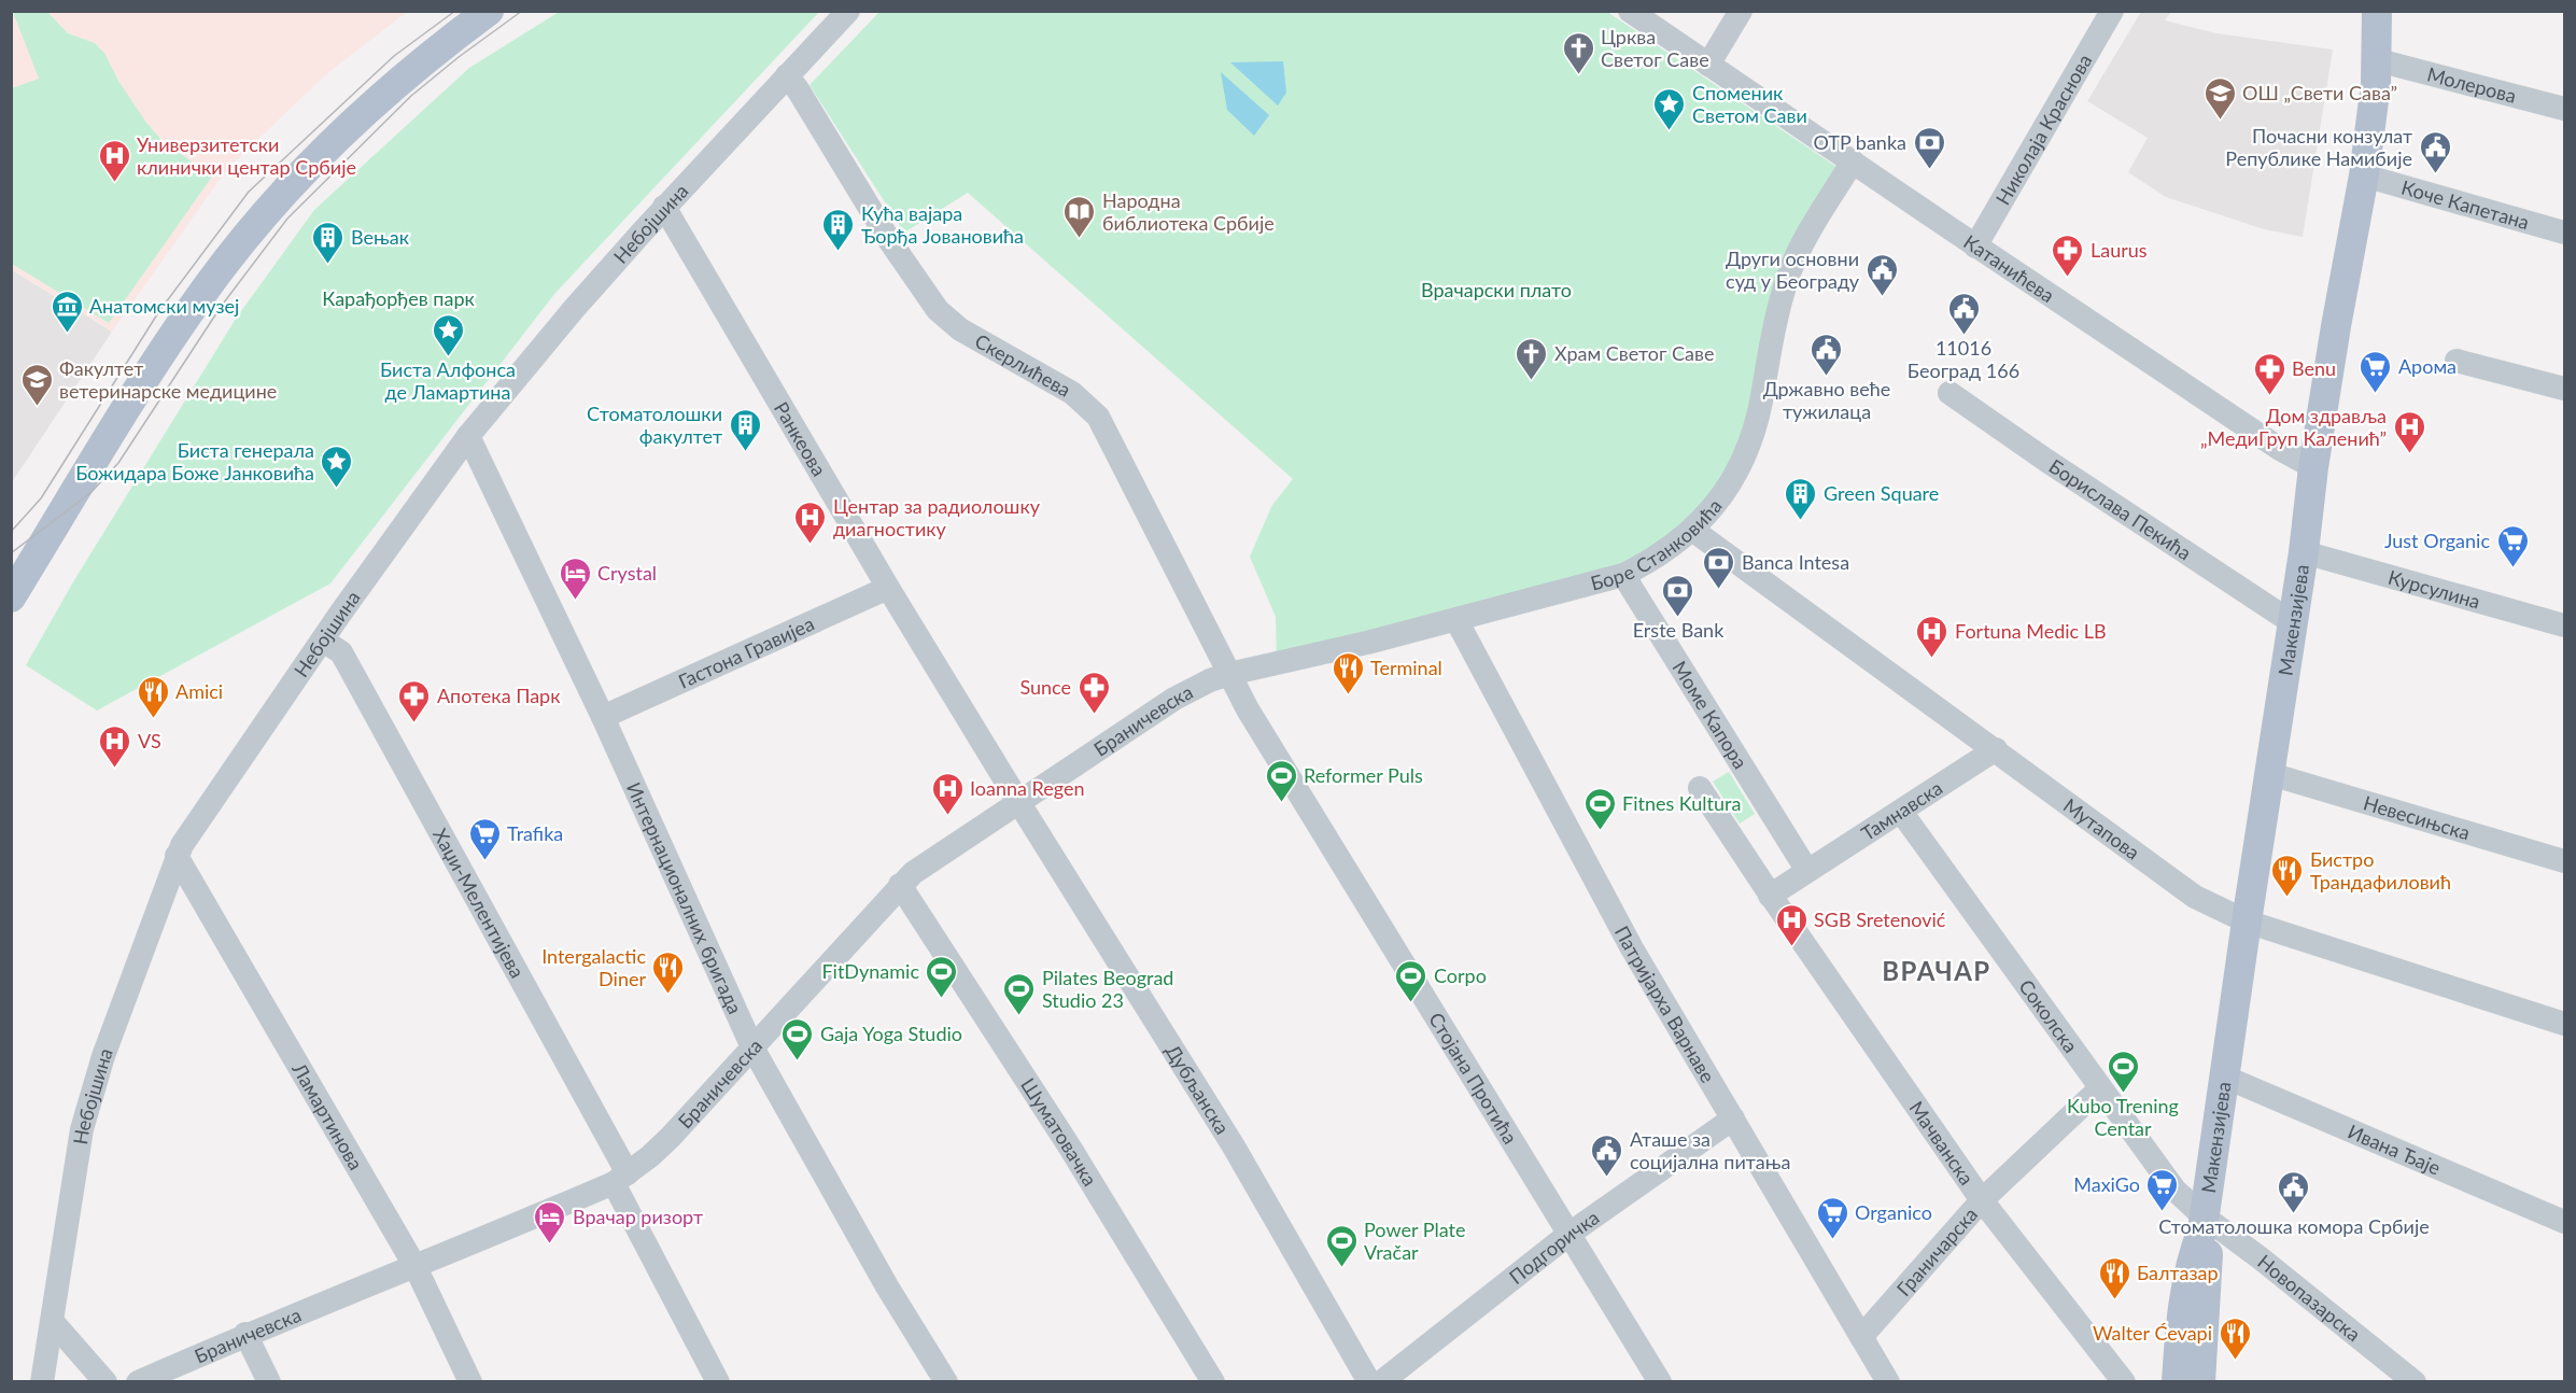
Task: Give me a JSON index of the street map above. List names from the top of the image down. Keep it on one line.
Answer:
{"streets":{"main road":["Макензијева"],"street":["Молерова","Николаја Краснова","Коче Капетана","Небојшина","Катанићева","Скерлићева","Ранкеова","Борислава Пекића","Боре Станковића","Курсулина","Гастона Гравијеа","Моме Капора","Браничевска","Тамнавска","Невесињска","Мутапова","Интернационалних бригада","Хаџи-Мелентијева","Патријарха Варнаве","Соколска","Стојана Протића","Дубљанска","Ламартинова","Шуматовачка","Мачванска","Ивана Ђаје","Подгоричка","Граничарска","Новопазарска"]},"crossings":[["Молерова","Макензијева"],["Николаја Краснова","Катанићева"],["Коче Капетана","Макензијева"],["Небојшина","Скерлићева"],["Небојшина","Ранкеова"],["Небојшина","Интернационалних бригада"],["Небојшина","Хаџи-Мелентијева"],["Небојшина","Ламартинова"],["Катанићева","Боре Станковића"],["Катанићева","Макензијева"],["Скерлићева","Боре Станковића"],["Скерлићева","Браничевска"],["Скерлићева","Стојана Протића"],["Ранкеова","Гастона Гравијеа"],["Ранкеова","Браничевска"],["Ранкеова","Дубљанска"],["Борислава Пекића","Макензијева"],["Боре Станковића","Моме Капора"],["Боре Станковића","Браничевска"],["Боре Станковића","Мутапова"],["Боре Станковића","Патријарха Варнаве"],["Боре Станковића","Стојана Протића"],["Курсулина","Макензијева"],["Макензијева","Невесињска"],["Макензијева","Мутапова"],["Макензијева","Соколска"],["Макензијева","Ивана Ђаје"],["Макензијева","Новопазарска"],["Гастона Гравијеа","Интернационалних бригада"],["Моме Капора","Тамнавска"],["Браничевска","Интернационалних бригада"],["Браничевска","Хаџи-Мелентијева"],["Браничевска","Стојана Протића"],["Браничевска","Дубљанска"],["Браничевска","Ламартинова"],["Браничевска","Шуматовачка"],["Тамнавска","Мутапова"],["Тамнавска","Соколска"],["Патријарха Варнаве","Подгоричка"],["Патријарха Варнаве","Граничарска"],["Соколска","Граничарска"],["Соколска","Новопазарска"],["Стојана Протића","Подгоричка"],["Мачванска","Граничарска"]],"districts":["ВРАЧАР"],"parks":["Врачарски плато","Карађорђев парк"],"places":{"church":["Црква Светог Саве","Храм Светог Саве"],"school or university":["ОШ „Свети Сава”","Факултет ветеринарске медицине"],"place":["Споменик Светом Сави","Биста Алфонса де Ламартина","Биста генерала Божидара Боже Јанковића"],"bank":["OTP banka","Banca Intesa","Erste Bank"],"public building":["Почасни конзулат Републике Намибије","Други основни суд у Београду","11016 Београд 166","Државно веће тужилаца","Аташе за социјална питања","Стоматолошка комора Србије"],"hospital":["Универзитетски клинички центар Србије","Дом здравља „МедиГруп Каленић”","Центар за радиолошку диагностику","Fortuna Medic LB","VS","Ioanna Regen","SGB Sretenović"],"library":["Народна библиотека Србије"],"building":["Кућа вајара Ђорђа Јовановића","Вењак","Стоматолошки факултет","Green Square"],"pharmacy":["Laurus","Benu","Sunce","Апотека Парк"],"museum":["Анатомски музеј"],"supermarket":["Арома","Just Organic","Trafika","MaxiGo","Organico"],"hotel":["Crystal","Врачар ризорт"],"restaurant":["Terminal","Amici","Бистро Трандафиловић","Intergalactic Diner","Балтазар","Walter Ćevapi"],"sports":["Reformer Puls","Fitnes Kultura","FitDynamic","Corpo","Pilates Beograd Studio 23","Gaja Yoga Studio","Kubo Trening Centar","Power Plate Vračar"]}}
